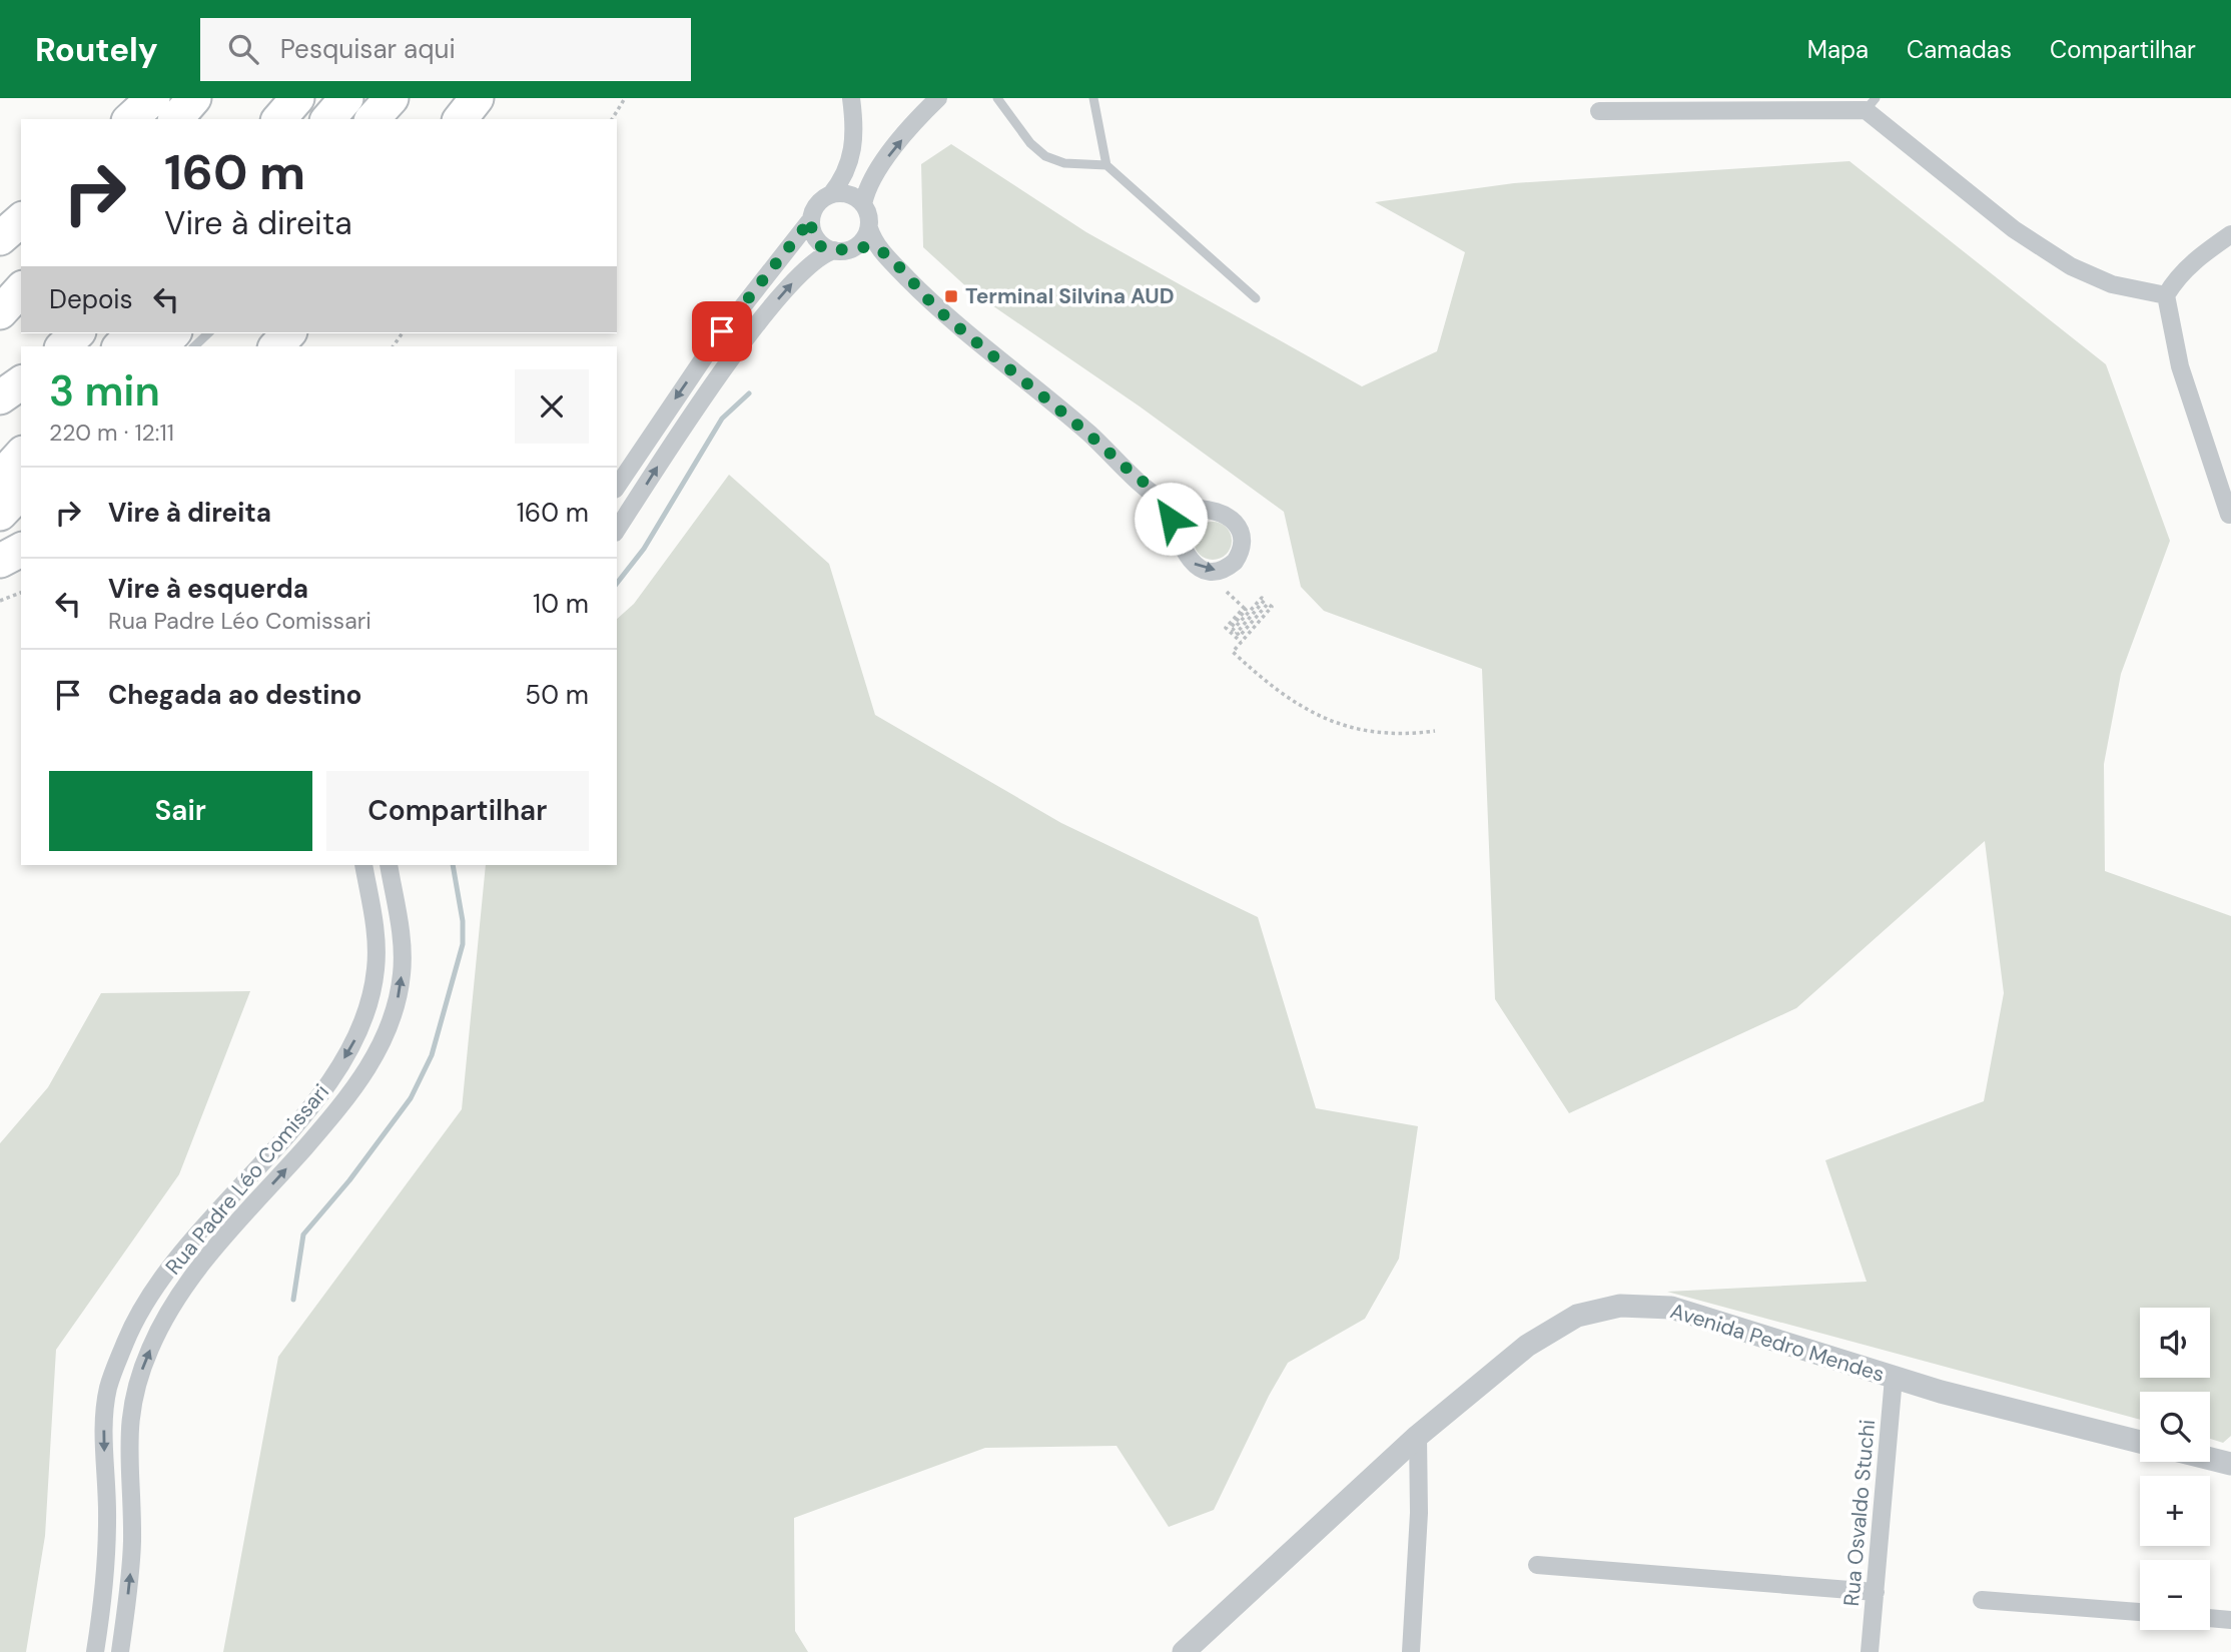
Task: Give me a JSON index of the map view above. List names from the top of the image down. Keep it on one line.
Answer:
{"streets":{"street":["Rua Padre Léo Comissari","Avenida Pedro Mendes","Rua Osvaldo Stuchi"]},"crossings":[["Avenida Pedro Mendes","Rua Osvaldo Stuchi"]],"places":{"transit":["Terminal Silvina AUD"]},"page":{"header":"Routely","search":"Pesquisar aqui","nav":["Mapa","Camadas","Compartilhar"],"turn":["160 m","Vire à direita"],"then":"Depois","heading":["3 min","220 m · 12:11"],"list":[{"name":"Vire à direita","value":"160 m"},{"name":"Vire à esquerda","note":"Rua Padre Léo Comissari","value":"10 m"},{"name":"Chegada ao destino","value":"50 m"}],"buttons":["Sair","Compartilhar"],"map_buttons":["+","−"]}}
